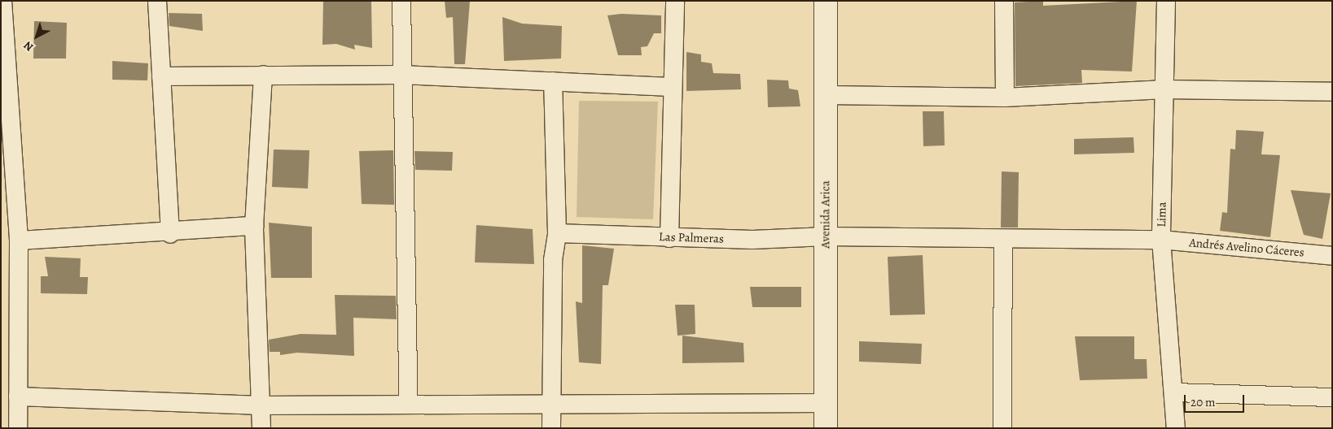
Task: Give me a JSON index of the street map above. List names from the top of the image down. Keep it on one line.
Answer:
{"streets":{"street":["Avenida Arica","Lima","Las Palmeras","Andrés Avelino Cáceres"]},"crossings":[["Avenida Arica","Las Palmeras"],["Lima","Andrés Avelino Cáceres"],["Las Palmeras","Andrés Avelino Cáceres"]],"scale_bar":"20 m","north":"bottom left"}
